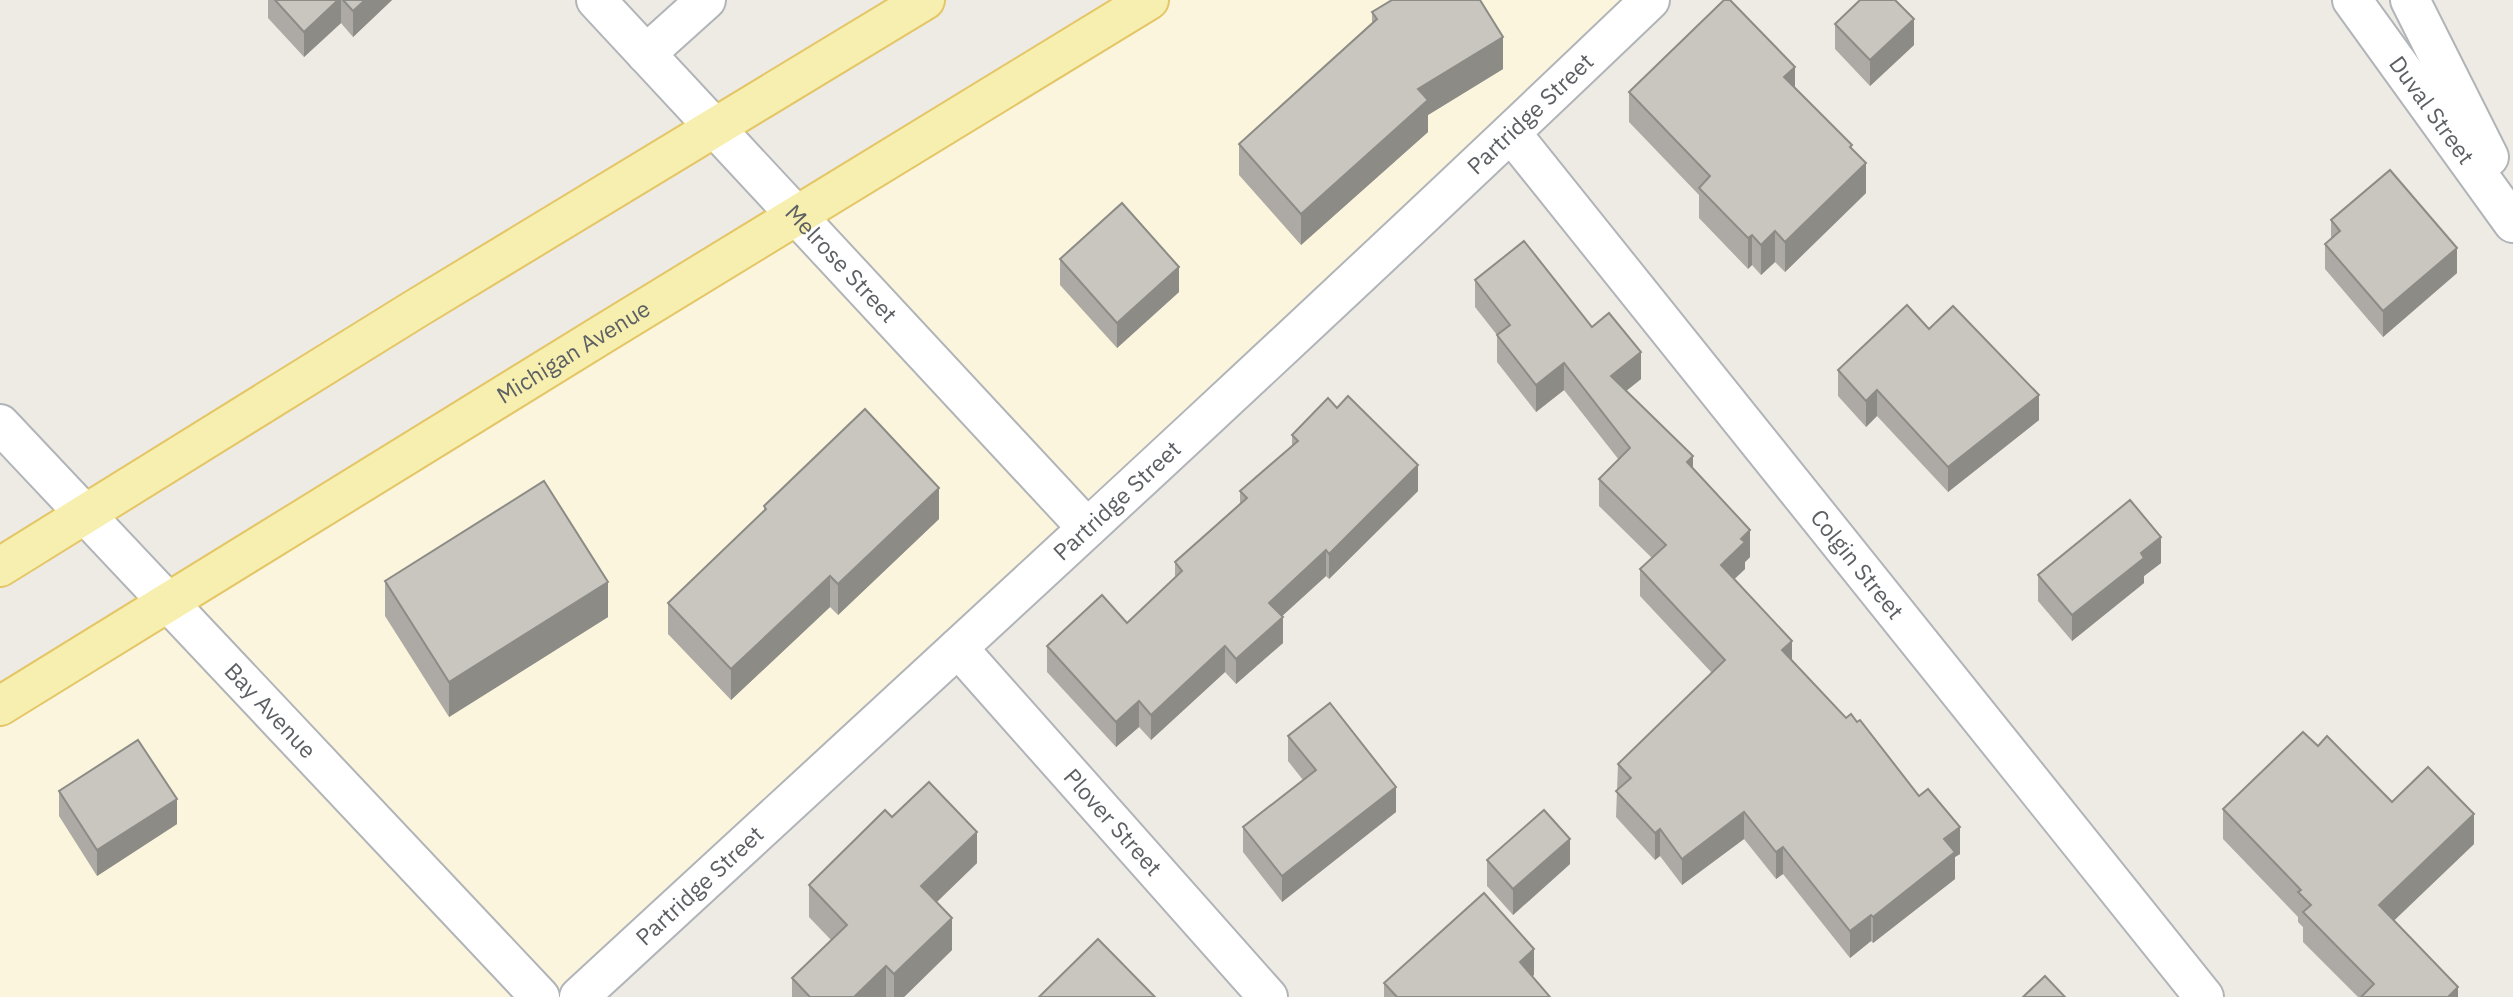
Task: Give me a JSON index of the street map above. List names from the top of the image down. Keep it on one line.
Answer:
{"streets":{"main road":["Michigan Avenue"],"street":["Duval Street","Partridge Street","Melrose Street","Colgin Street","Bay Avenue","Plover Street"]},"crossings":[["Partridge Street","Melrose Street"],["Partridge Street","Colgin Street"],["Partridge Street","Plover Street"],["Melrose Street","Michigan Avenue"],["Michigan Avenue","Bay Avenue"]]}
